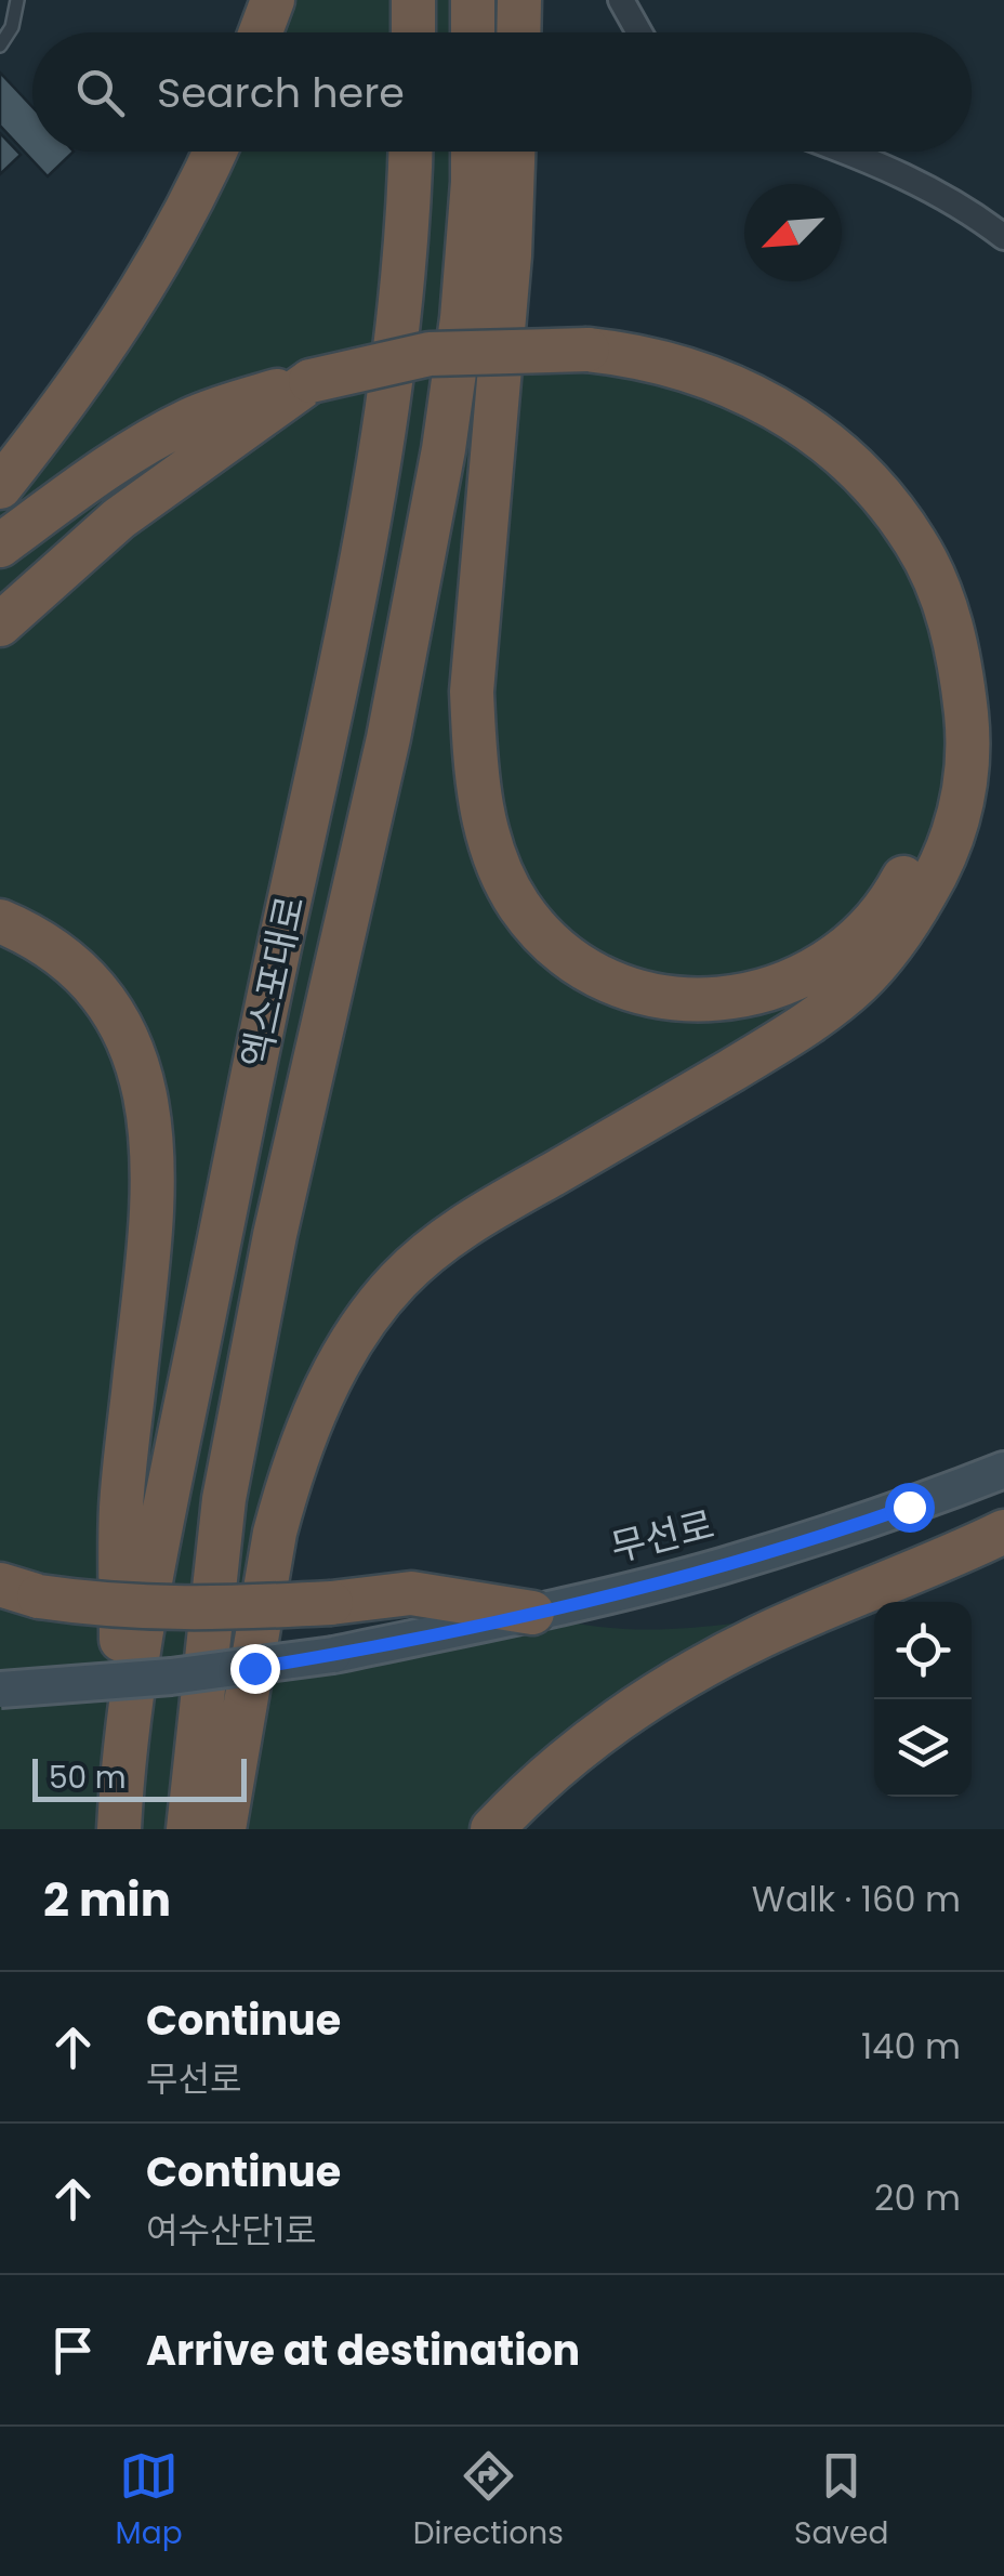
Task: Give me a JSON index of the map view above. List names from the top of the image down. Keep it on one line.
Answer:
{"streets":{"highway":["엑스포대로"],"street":["무선로"]},"scale_bar":"50 m","north":"bottom left","page":{"search":"Search here","scale":"50 m","heading":["2 min","Walk · 160 m"],"list":[["Continue","무선로","140 m"],["Continue","여수산단1로","20 m"],"Arrive at destination"],"nav":["Map","Directions","Saved"]}}
